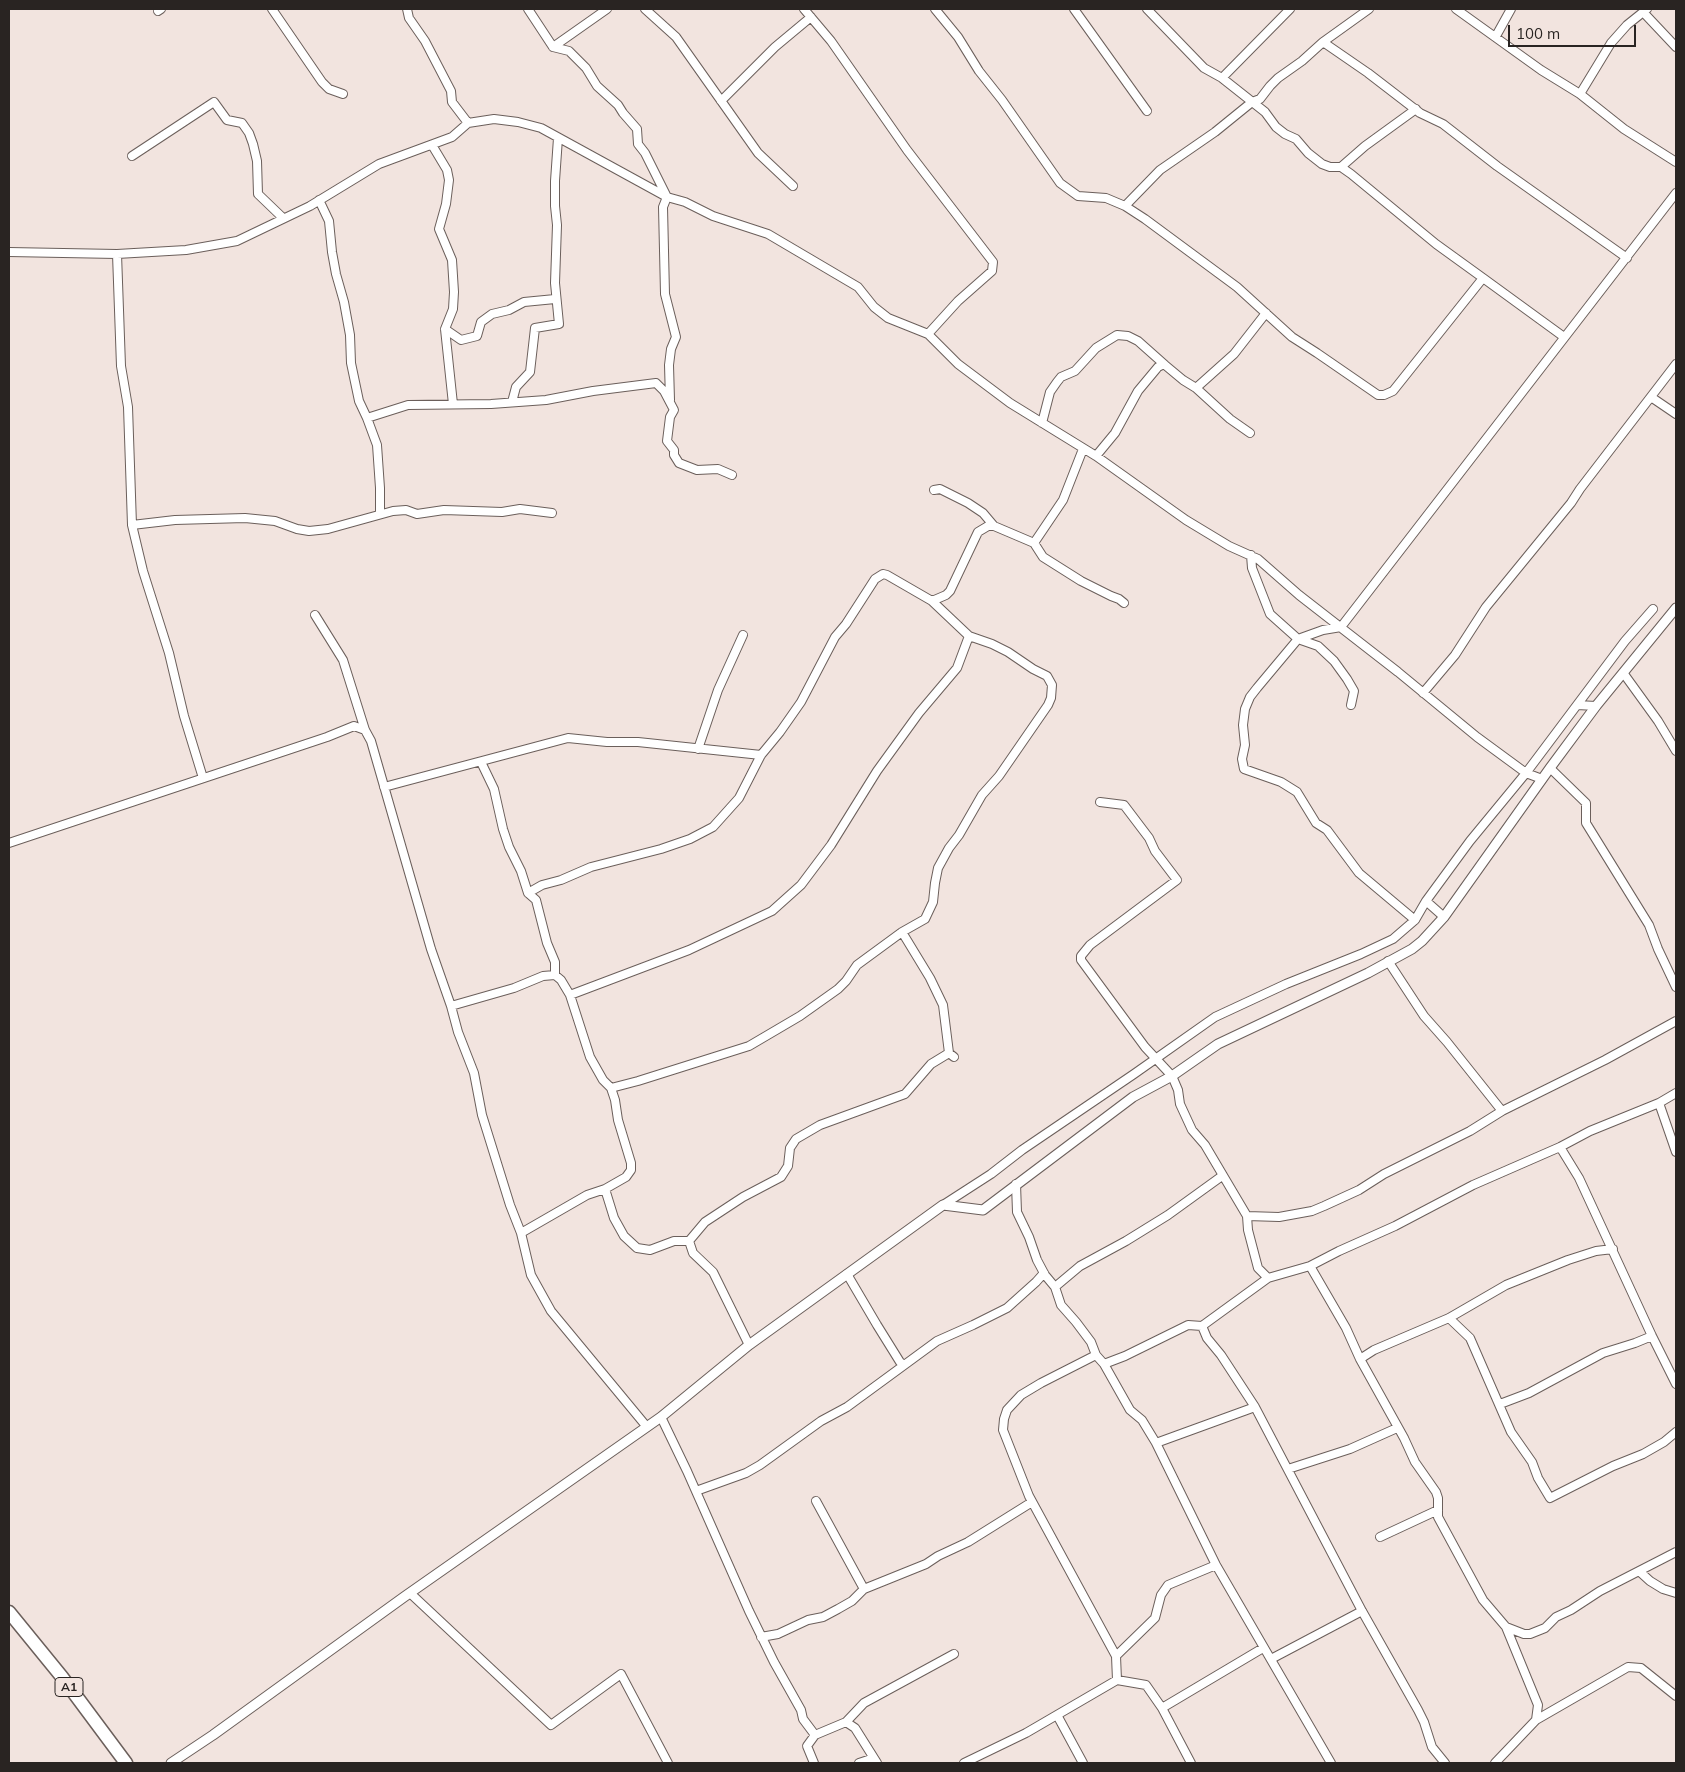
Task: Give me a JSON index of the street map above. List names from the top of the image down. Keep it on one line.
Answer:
{"streets":{"highway":["A1"]},"scale_bar":"100 m"}
